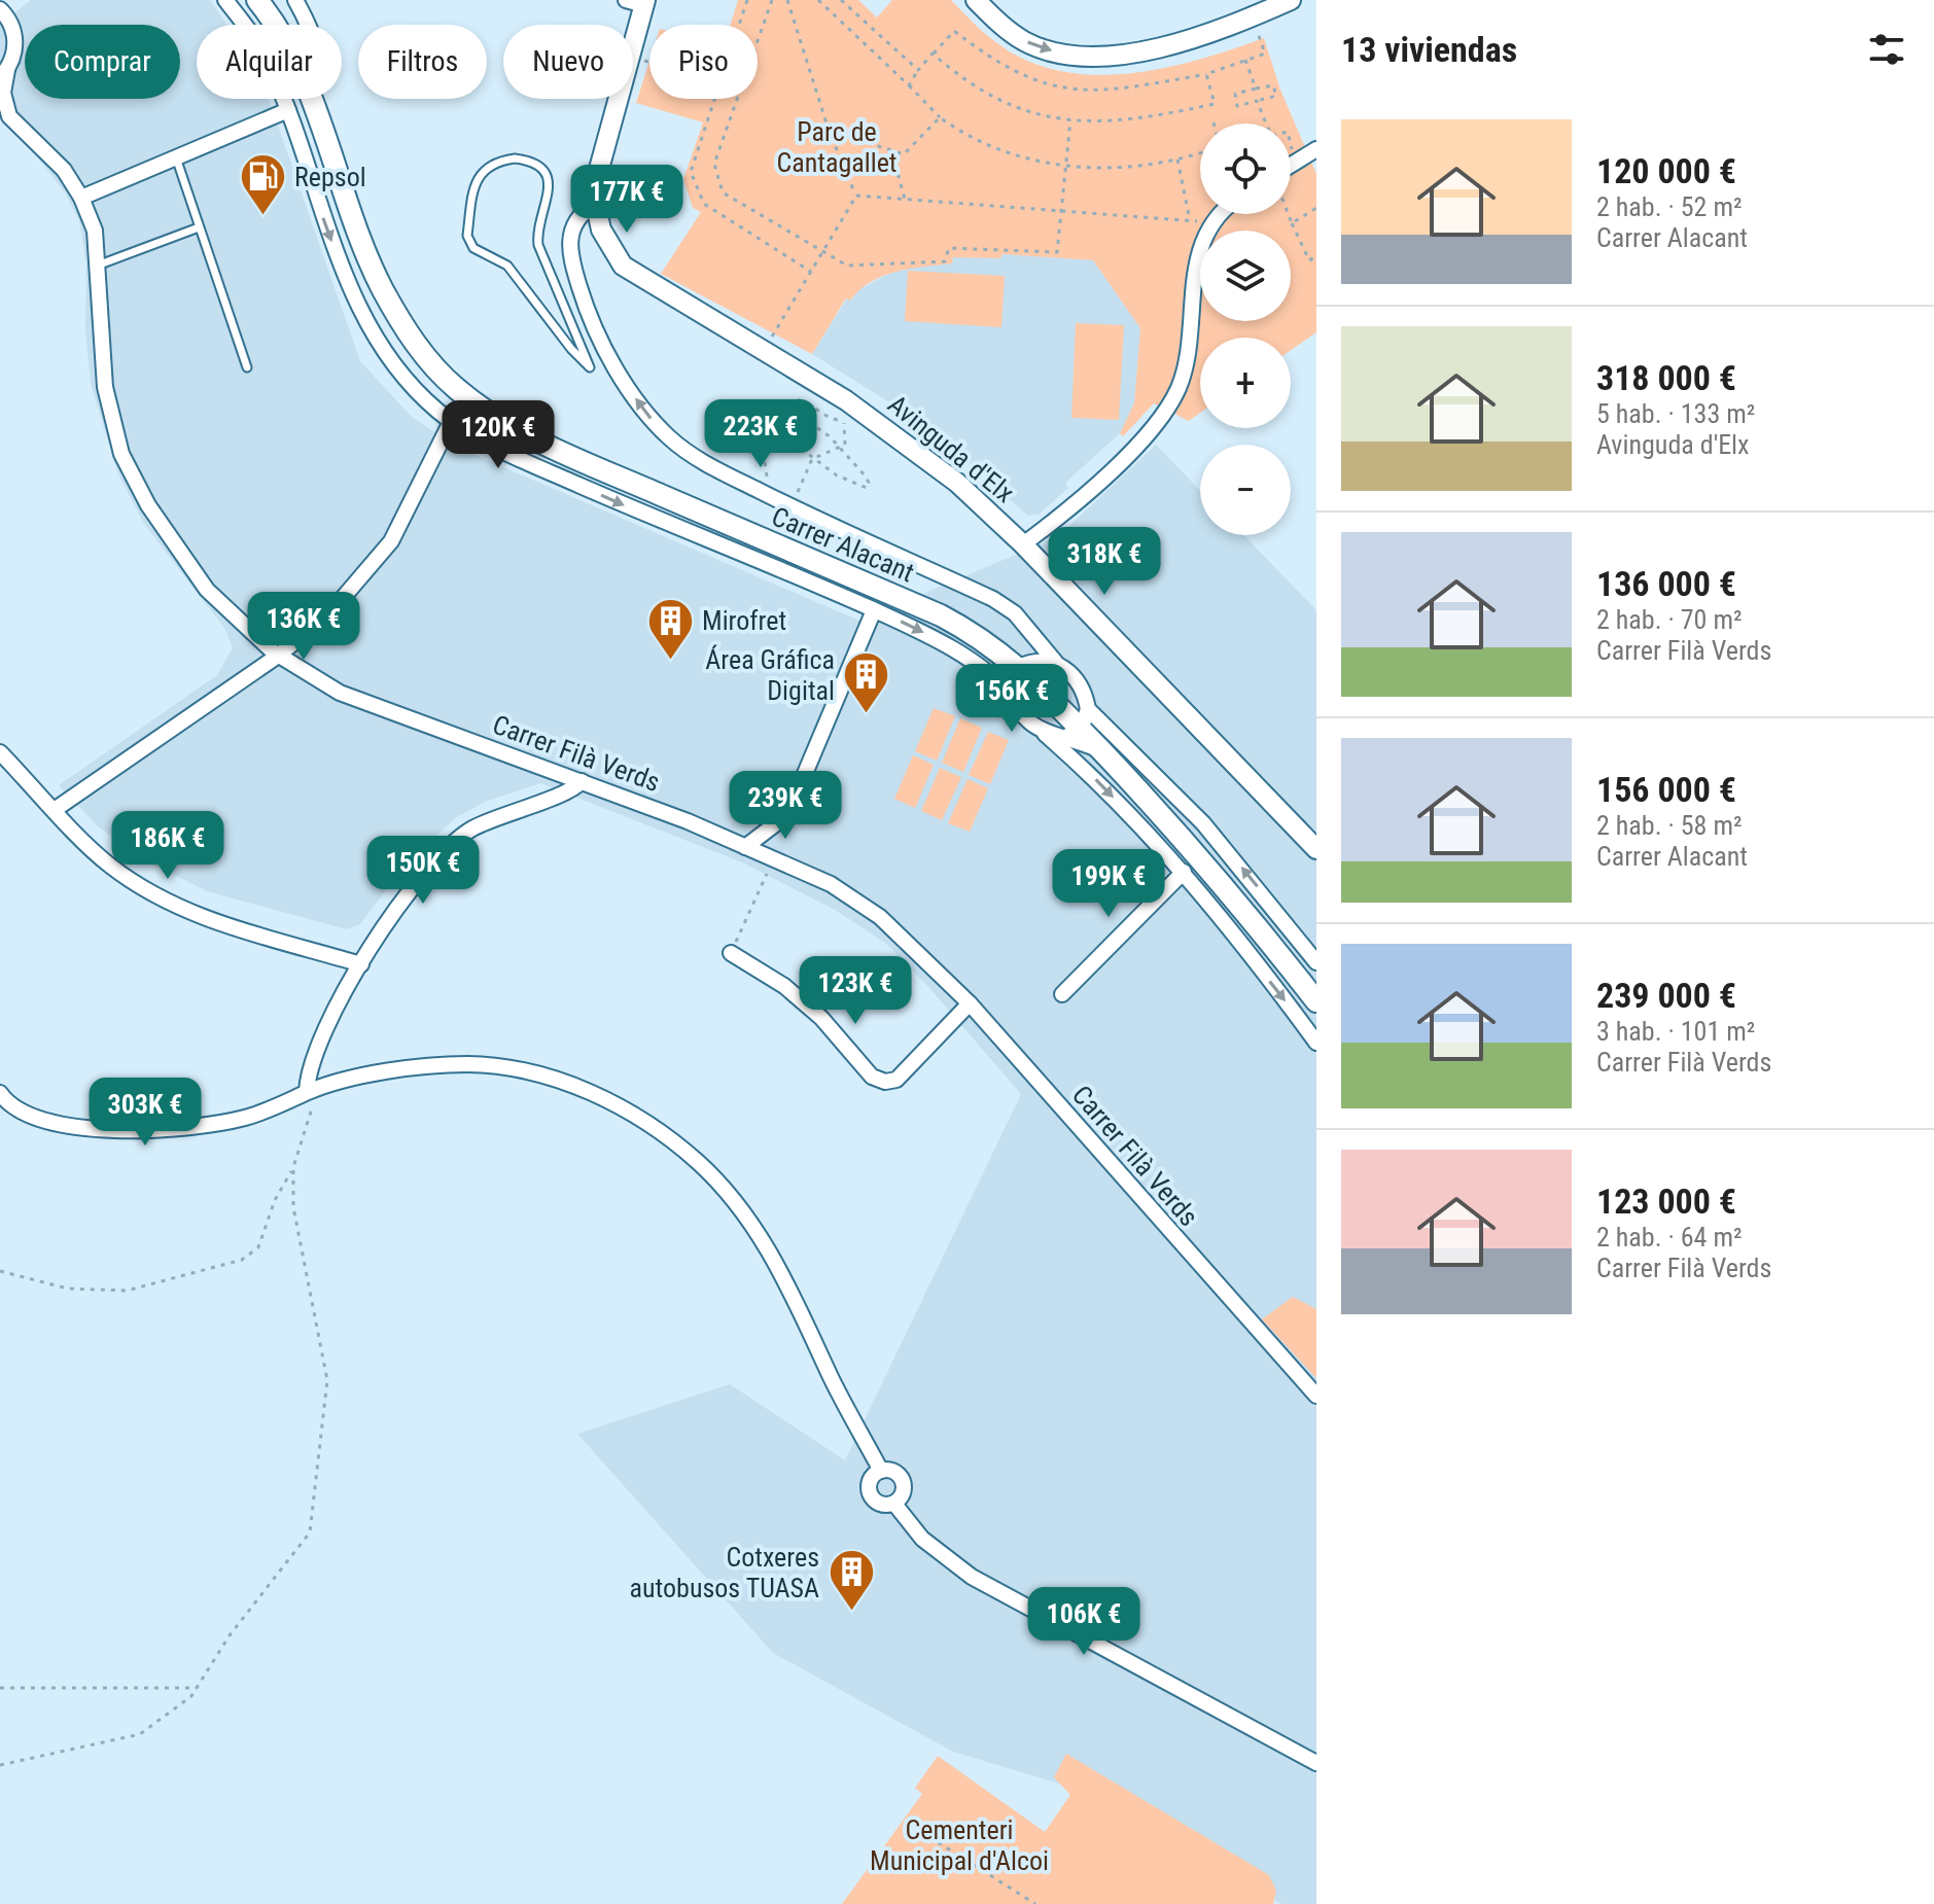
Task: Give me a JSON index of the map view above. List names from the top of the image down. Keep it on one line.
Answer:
{"streets":{"main road":["Carrer Alacant"],"street":["Avinguda d'Elx","Carrer Filà Verds"]},"parks":["Parc de Cantagallet","Cementeri Municipal d'Alcoi"],"places":{"fuel station":["Repsol"],"building":["Mirofret","Área Gráfica Digital","Cotxeres autobusos TUASA"]},"page":{"heading":"13 viviendas","chip":["Comprar","Alquilar","Filtros","Nuevo","Piso"],"list":[{"name":"120 000 €","note":"2 hab. · 52 m² · Carrer Alacant"},{"name":"318 000 €","note":"5 hab. · 133 m² · Avinguda d'Elx"},{"name":"136 000 €","note":"2 hab. · 70 m² · Carrer Filà Verds"},{"name":"156 000 €","note":"2 hab. · 58 m² · Carrer Alacant"},{"name":"239 000 €","note":"3 hab. · 101 m² · Carrer Filà Verds"},{"name":"123 000 €","note":"2 hab. · 64 m² · Carrer Filà Verds"}],"map_buttons":["+","−"],"price":["177K €","223K €","120K €","318K €","136K €","156K €","239K €","186K €","150K €","199K €","123K €","303K €","106K €"]}}
